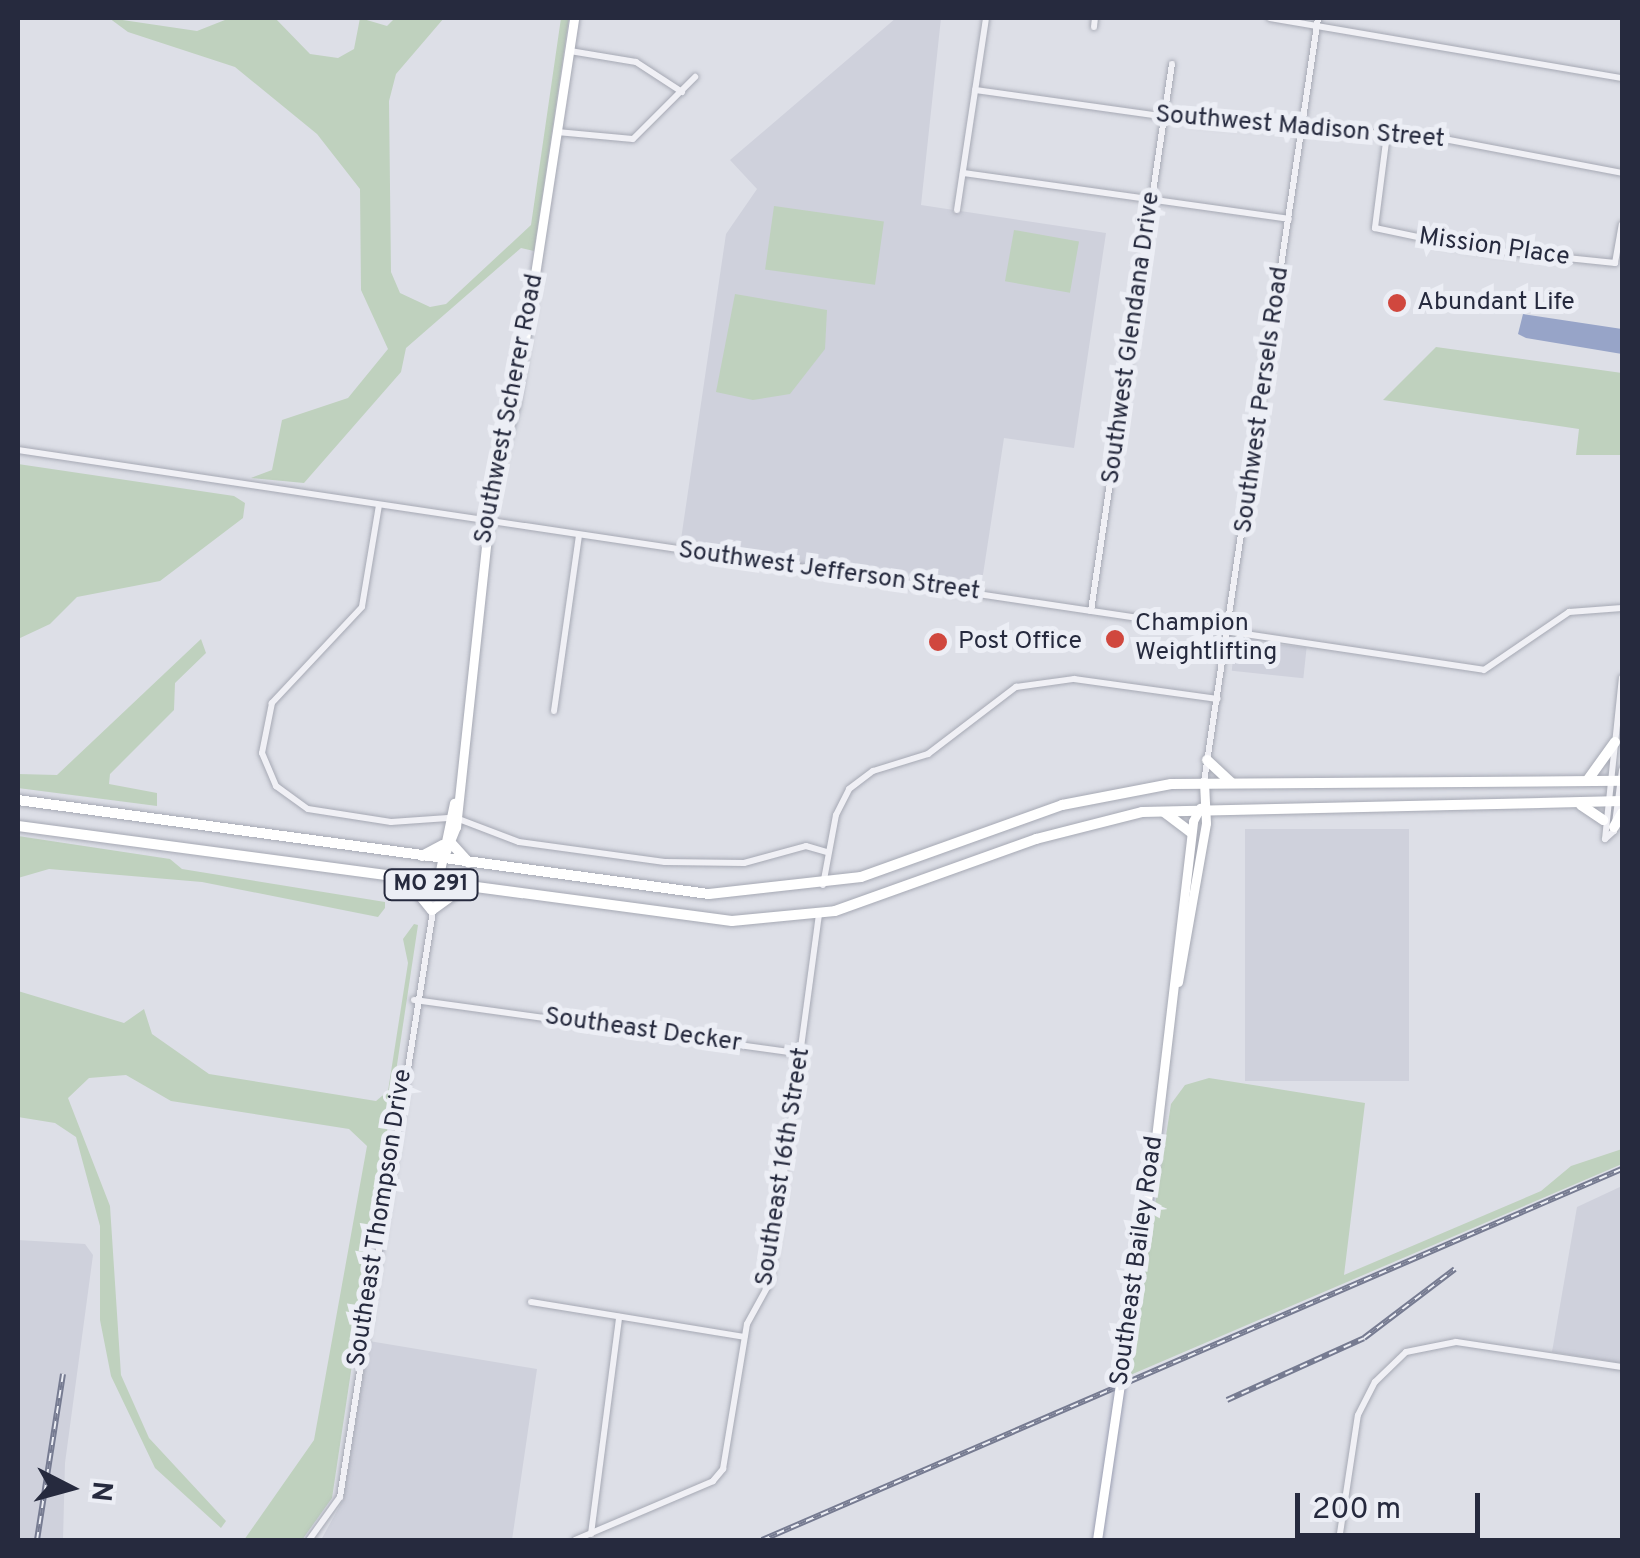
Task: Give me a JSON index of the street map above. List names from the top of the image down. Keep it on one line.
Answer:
{"streets":{"highway":["MO 291"],"main road":["Southwest Scherer Road","Southeast Bailey Road"],"street":["Southwest Madison Street","Mission Place","Southwest Glendana Drive","Southwest Persels Road","Southwest Jefferson Street","Southeast Decker","Southeast 16th Street","Southeast Thompson Drive"]},"crossings":[["Southwest Madison Street","Mission Place"],["Southwest Madison Street","Southwest Glendana Drive"],["Southwest Madison Street","Southwest Persels Road"],["Southwest Glendana Drive","Southwest Jefferson Street"],["Southwest Persels Road","Southwest Jefferson Street"],["Southwest Persels Road","MO 291"],["Southwest Persels Road","Southeast Bailey Road"],["Southwest Scherer Road","Southwest Jefferson Street"],["Southwest Scherer Road","MO 291"],["Southwest Scherer Road","Southeast Thompson Drive"],["MO 291","Southeast 16th Street"],["MO 291","Southeast Thompson Drive"],["MO 291","Southeast Bailey Road"],["Southeast Decker","Southeast 16th Street"],["Southeast Decker","Southeast Thompson Drive"]],"places":["Abundant Life","Champion Weightlifting","Post Office"],"scale_bar":"200 m","north":"right"}
